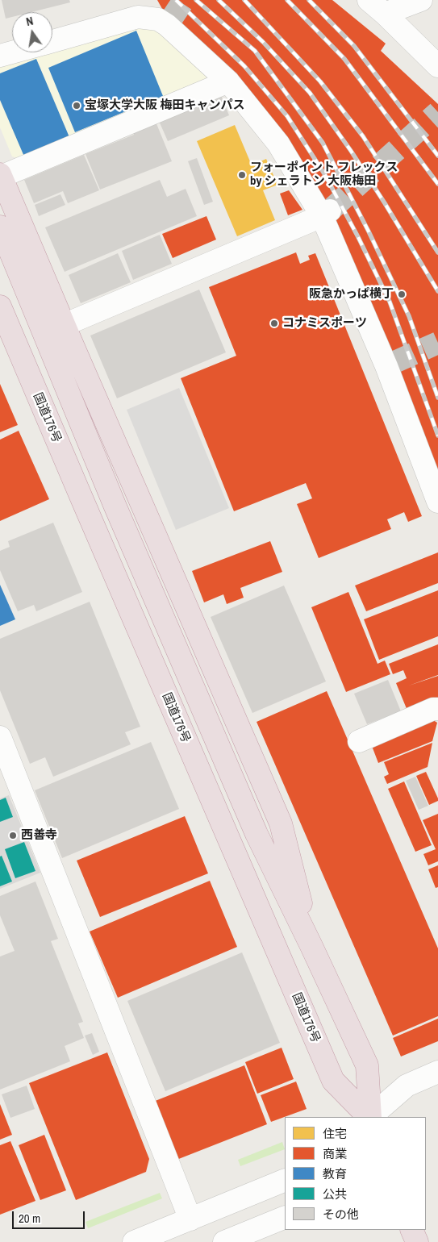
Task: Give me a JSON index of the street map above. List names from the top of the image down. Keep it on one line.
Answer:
{"streets":{"highway":["国道176号"]},"places":["宝塚大学大阪 梅田キャンパス","フォーポイント フレックス by シェラトン 大阪梅田","阪急かっぱ横丁","コナミスポーツ","西善寺"],"legend":["住宅","商業","教育","公共","その他"],"scale_bar":"20 m","north":"top"}
